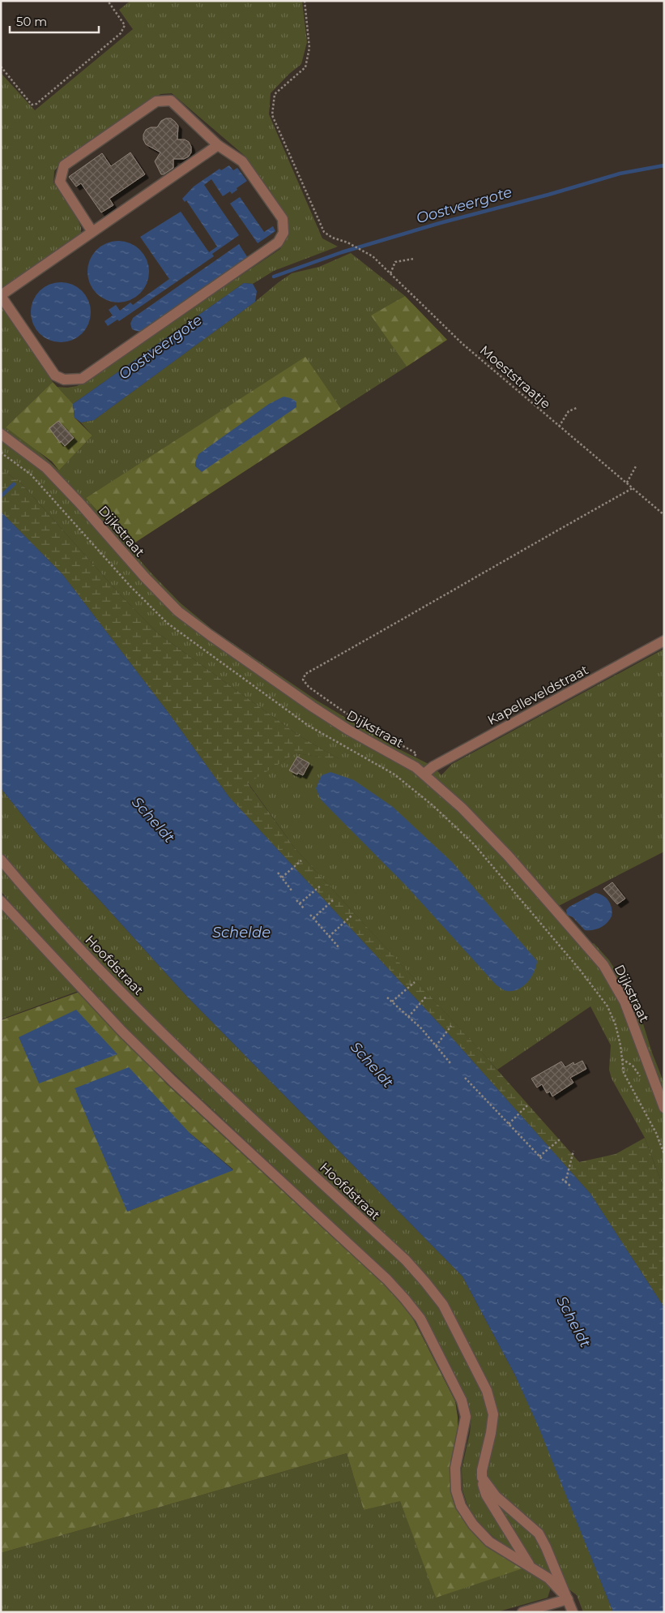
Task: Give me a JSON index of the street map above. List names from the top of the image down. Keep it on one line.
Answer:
{"streets":{"street":["Dijkstraat","Kapelleveldstraat","Hoofdstraat"],"path":["Moeststraatje"]},"crossings":[["Dijkstraat","Kapelleveldstraat"]],"water":["Oostveergote","Scheldt","Schelde"],"scale_bar":"50 m"}
